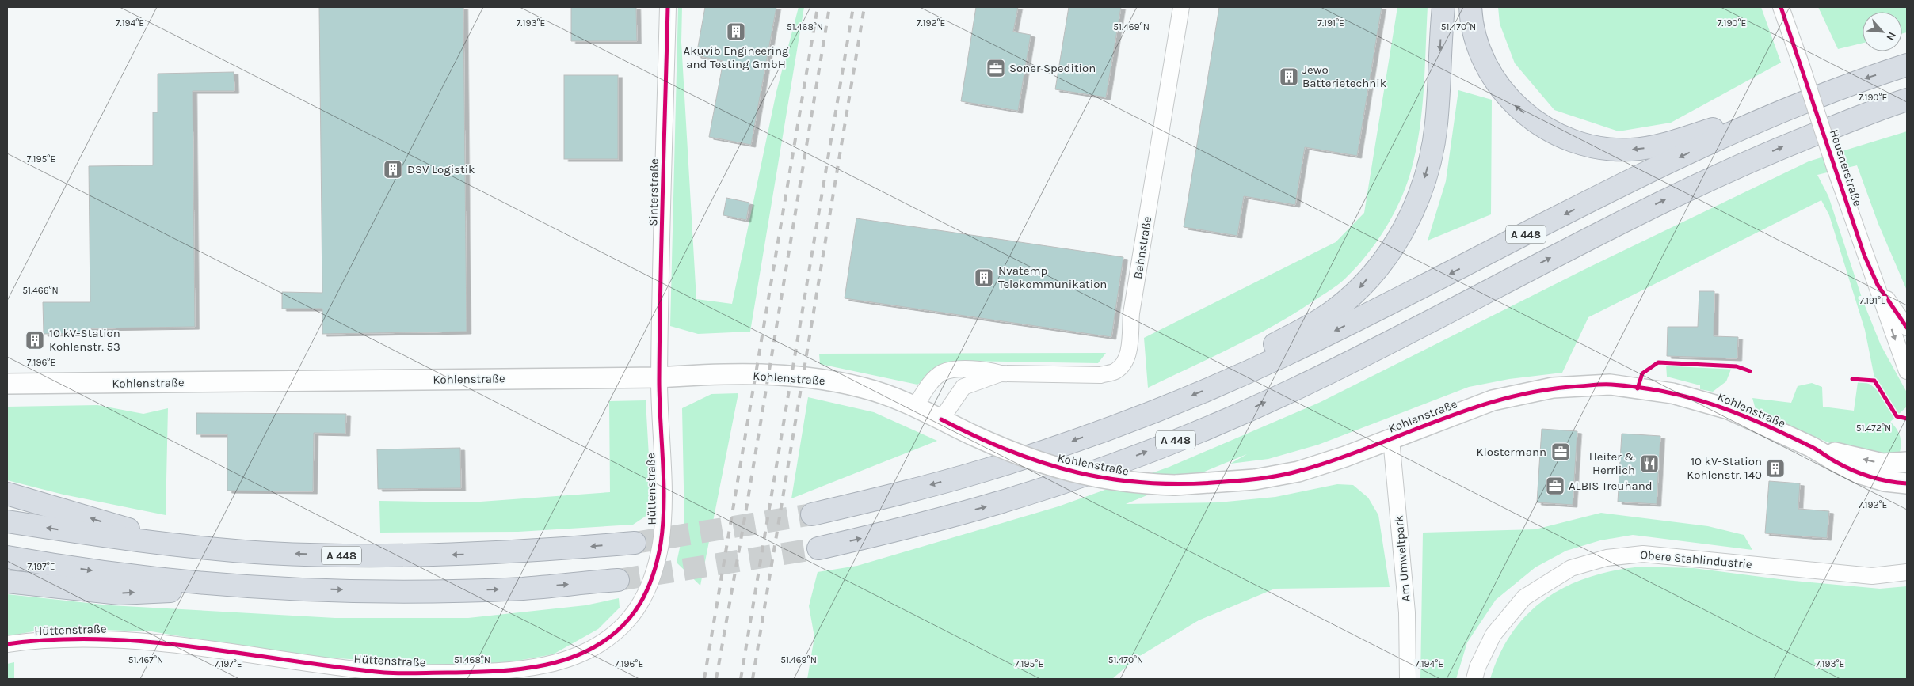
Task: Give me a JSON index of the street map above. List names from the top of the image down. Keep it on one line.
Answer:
{"streets":{"highway":["A 448"],"street":["Heusnerstraße","Sinterstraße","Bahnstraße","Kohlenstraße","Hüttenstraße","Am Umweltpark","Obere Stahlindustrie"]},"crossings":[["Sinterstraße","Kohlenstraße"],["Sinterstraße","Hüttenstraße"],["Bahnstraße","Kohlenstraße"],["Kohlenstraße","Hüttenstraße"],["Kohlenstraße","Am Umweltpark"]],"places":{"building":["Akuvib Engineering and Testing GmbH","Jewo Batterietechnik","DSV Logistik","Nvatemp Telekommunikation","10 kV-Station Kohlenstr. 53","10 kV-Station Kohlenstr. 140"],"office":["Soner Spedition","Klostermann","ALBIS Treuhand"],"restaurant":["Heiter & Herrlich"]},"north":"bottom right","coordinates":["7.194°E","7.193°E","7.192°E","7.191°E","7.190°E","51.468°N","51.469°N","51.470°N","7.195°E","51.466°N","7.196°E","51.472°N","7.197°E","51.467°N"]}
